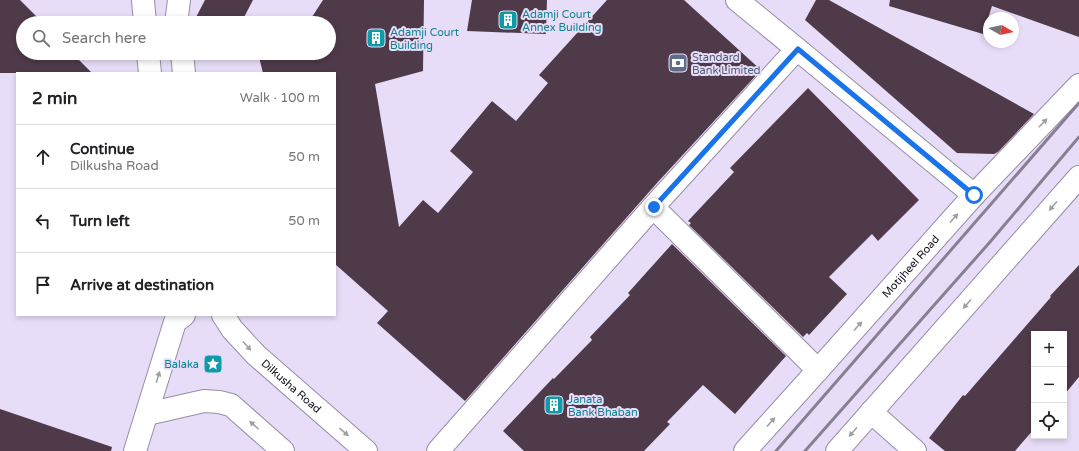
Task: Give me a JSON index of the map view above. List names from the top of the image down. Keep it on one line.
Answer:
{"streets":{"main road":["Motijheel Road","Dilkusha Road"]},"one_way":["Dilkusha Road"],"places":{"building":["Adamji Court Annex Building","Adamji Court Building","Janata Bank Bhaban"],"bank":["Standard Bank Limited"],"place":["Balaka"]},"north":"right","page":{"search":"Search here","heading":["2 min","Walk · 100 m"],"list":[["Continue","Dilkusha Road","50 m"],["Turn left","50 m"],"Arrive at destination"],"map_buttons":["+","−"]}}
